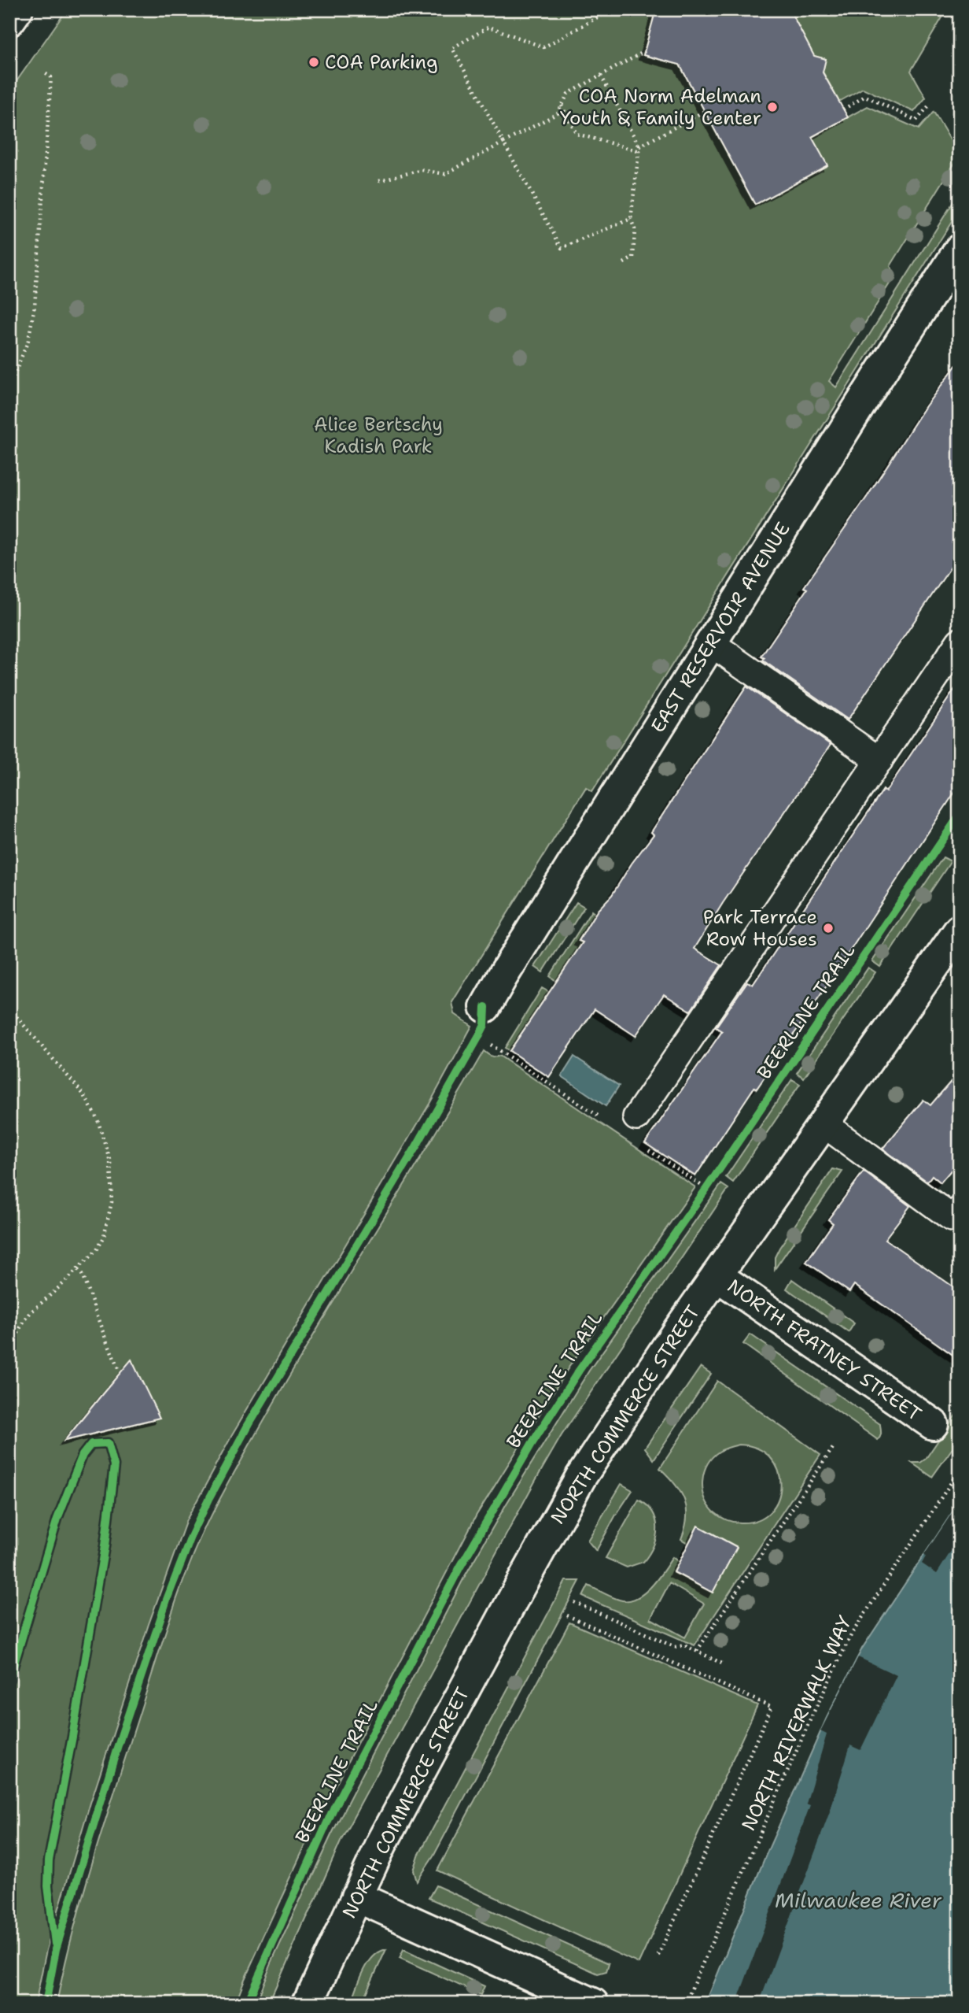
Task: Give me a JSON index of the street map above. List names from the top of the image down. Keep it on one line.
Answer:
{"streets":{"street":["EAST RESERVOIR AVENUE","NORTH FRATNEY STREET","NORTH COMMERCE STREET"],"path":["NORTH RIVERWALK WAY"],"cycle path":["BEERLINE TRAIL"]},"crossings":[["NORTH FRATNEY STREET","NORTH COMMERCE STREET"]],"water":["Milwaukee River"],"parks":["Alice Bertschy Kadish Park"],"places":["COA Parking","COA Norm Adelman Youth & Family Center","Park Terrace Row Houses"]}
